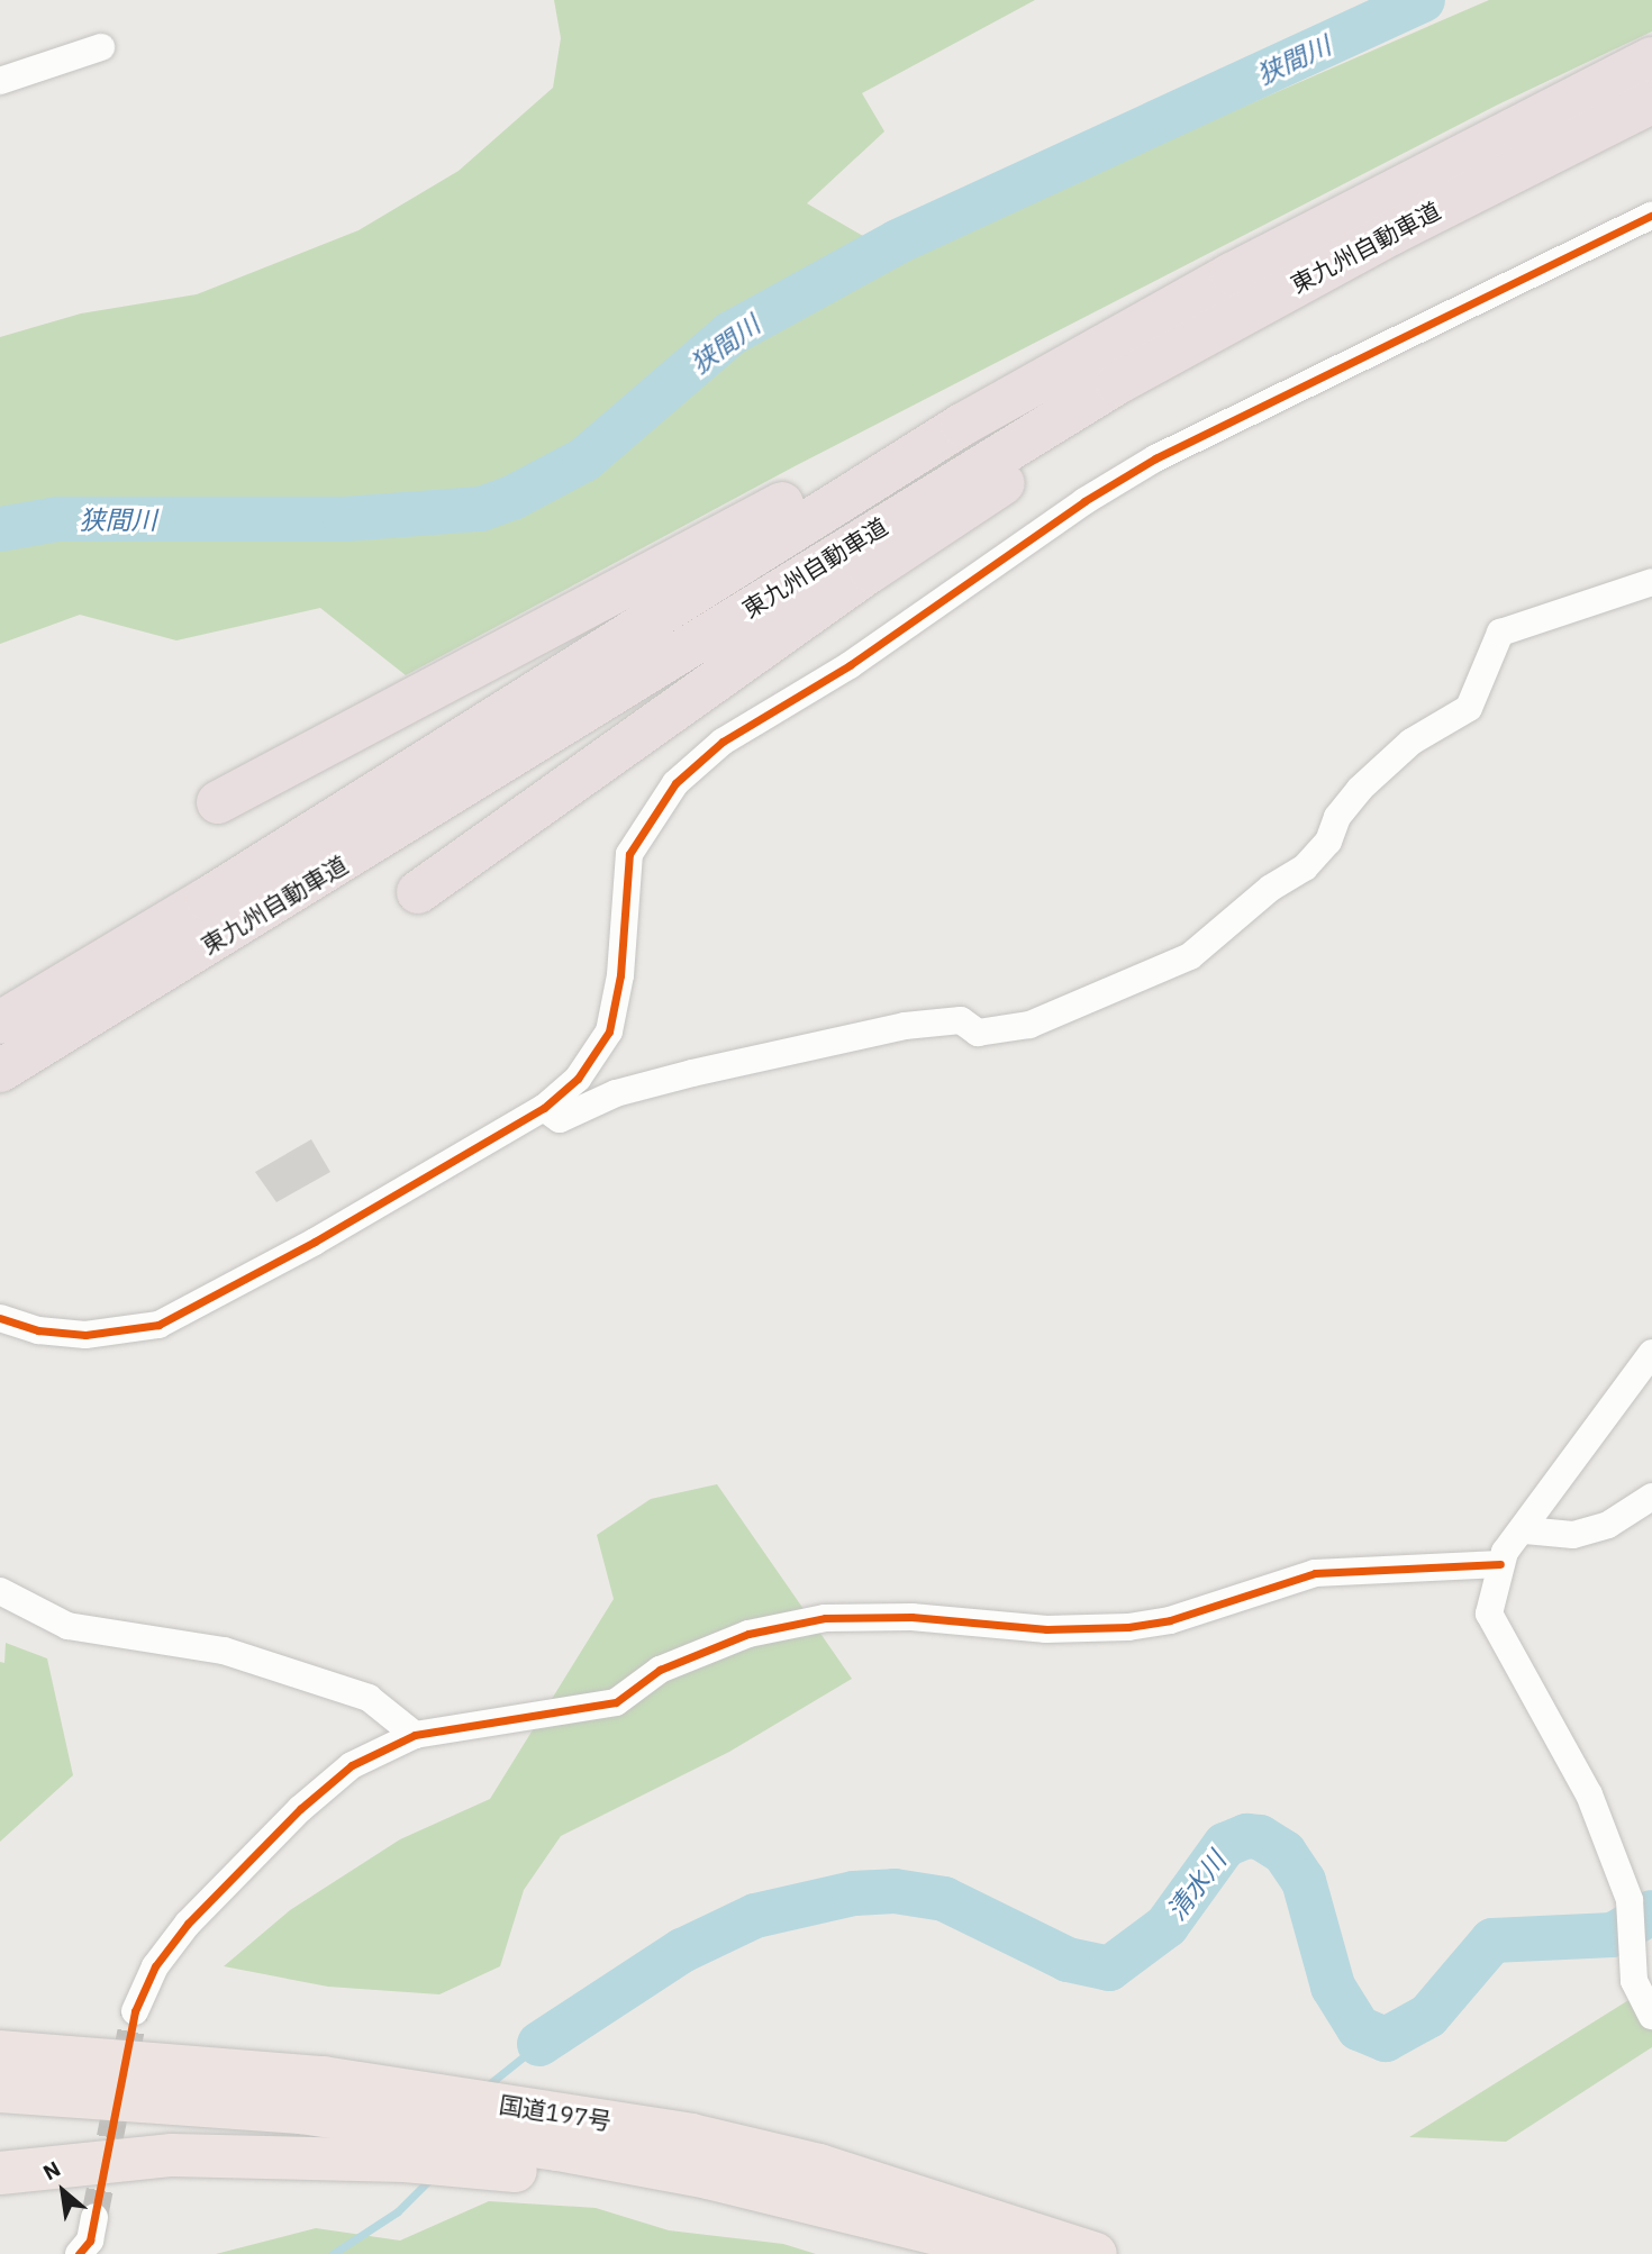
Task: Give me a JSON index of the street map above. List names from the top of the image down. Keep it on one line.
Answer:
{"streets":{"highway":["東九州自動車道","国道197号"]},"water":["狭間川","清水川"],"north":"top left"}
